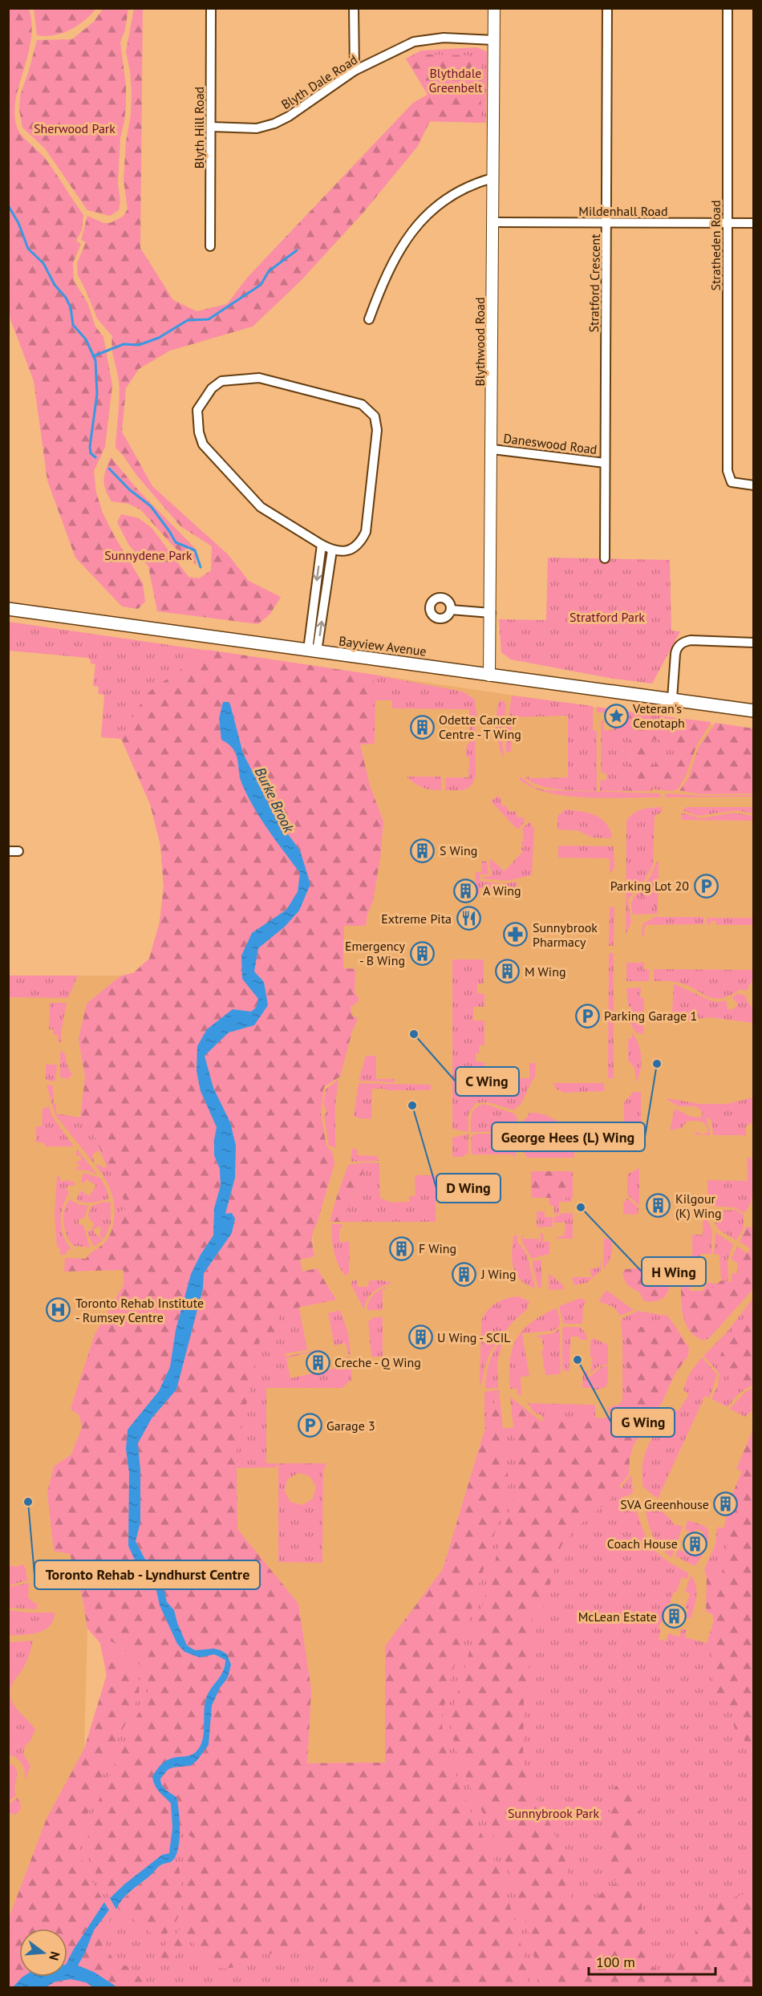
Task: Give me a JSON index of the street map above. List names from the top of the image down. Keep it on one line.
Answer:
{"streets":{"main road":["Bayview Avenue"],"street":["Blyth Dale Road","Blyth Hill Road","Mildenhall Road","Stratheden Road","Stratford Crescent","Blythwood Road","Daneswood Road"]},"crossings":[["Blyth Dale Road","Blyth Hill Road"],["Blyth Dale Road","Blythwood Road"],["Mildenhall Road","Stratheden Road"],["Mildenhall Road","Stratford Crescent"],["Mildenhall Road","Blythwood Road"],["Stratford Crescent","Daneswood Road"],["Blythwood Road","Daneswood Road"],["Blythwood Road","Bayview Avenue"]],"water":["Burke Brook"],"parks":["Blythdale Greenbelt","Sherwood Park","Sunnydene Park","Stratford Park","Sunnybrook Park"],"places":{"place":["Veteran's Cenotaph"],"building":["Odette Cancer Centre - T Wing","S Wing","A Wing","Emergency - B Wing","M Wing","Kilgour (K) Wing","F Wing","J Wing","U Wing - SCIL","Creche - Q Wing","SVA Greenhouse","Coach House","McLean Estate"],"parking":["Parking Lot 20","Parking Garage 1","Garage 3"],"restaurant":["Extreme Pita"],"pharmacy":["Sunnybrook Pharmacy"],"other":["C Wing","George Hees (L) Wing","D Wing","H Wing","G Wing","Toronto Rehab - Lyndhurst Centre"],"hospital":["Toronto Rehab Institute - Rumsey Centre"]},"scale_bar":"100 m","north":"right"}
